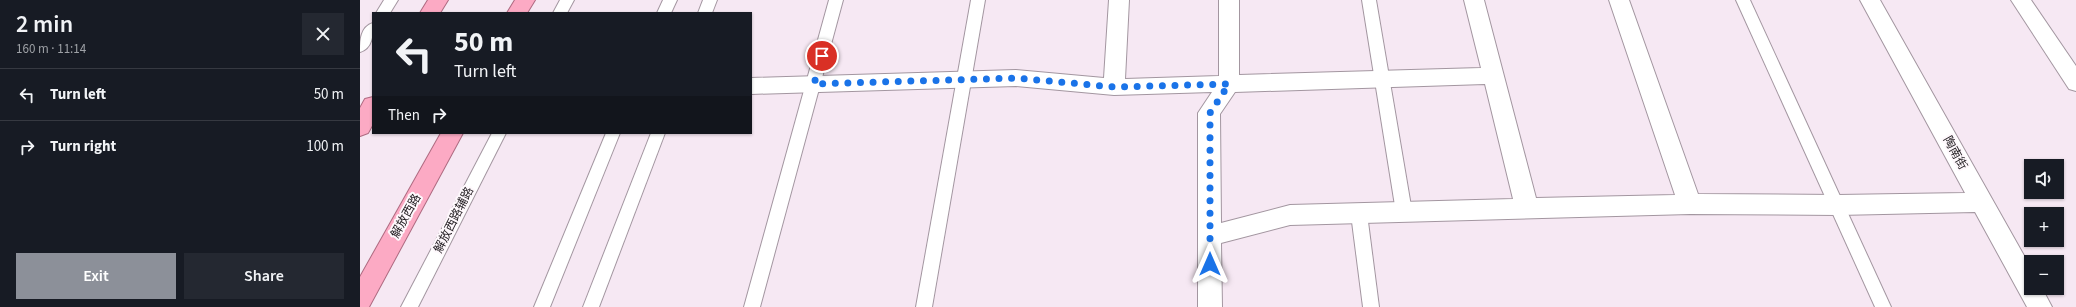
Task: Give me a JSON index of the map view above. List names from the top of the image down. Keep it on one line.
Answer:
{"streets":{"highway":["解放西路"],"street":["陶南街"],"lane":["解放西路辅路"]},"page":{"heading":["2 min","160 m · 11:14"],"turn":["50 m","Turn left"],"list":[{"name":"Turn left","value":"50 m"},{"name":"Turn right","value":"100 m"}],"then":"Then","map_buttons":["+","−"],"buttons":["Exit","Share"]}}
